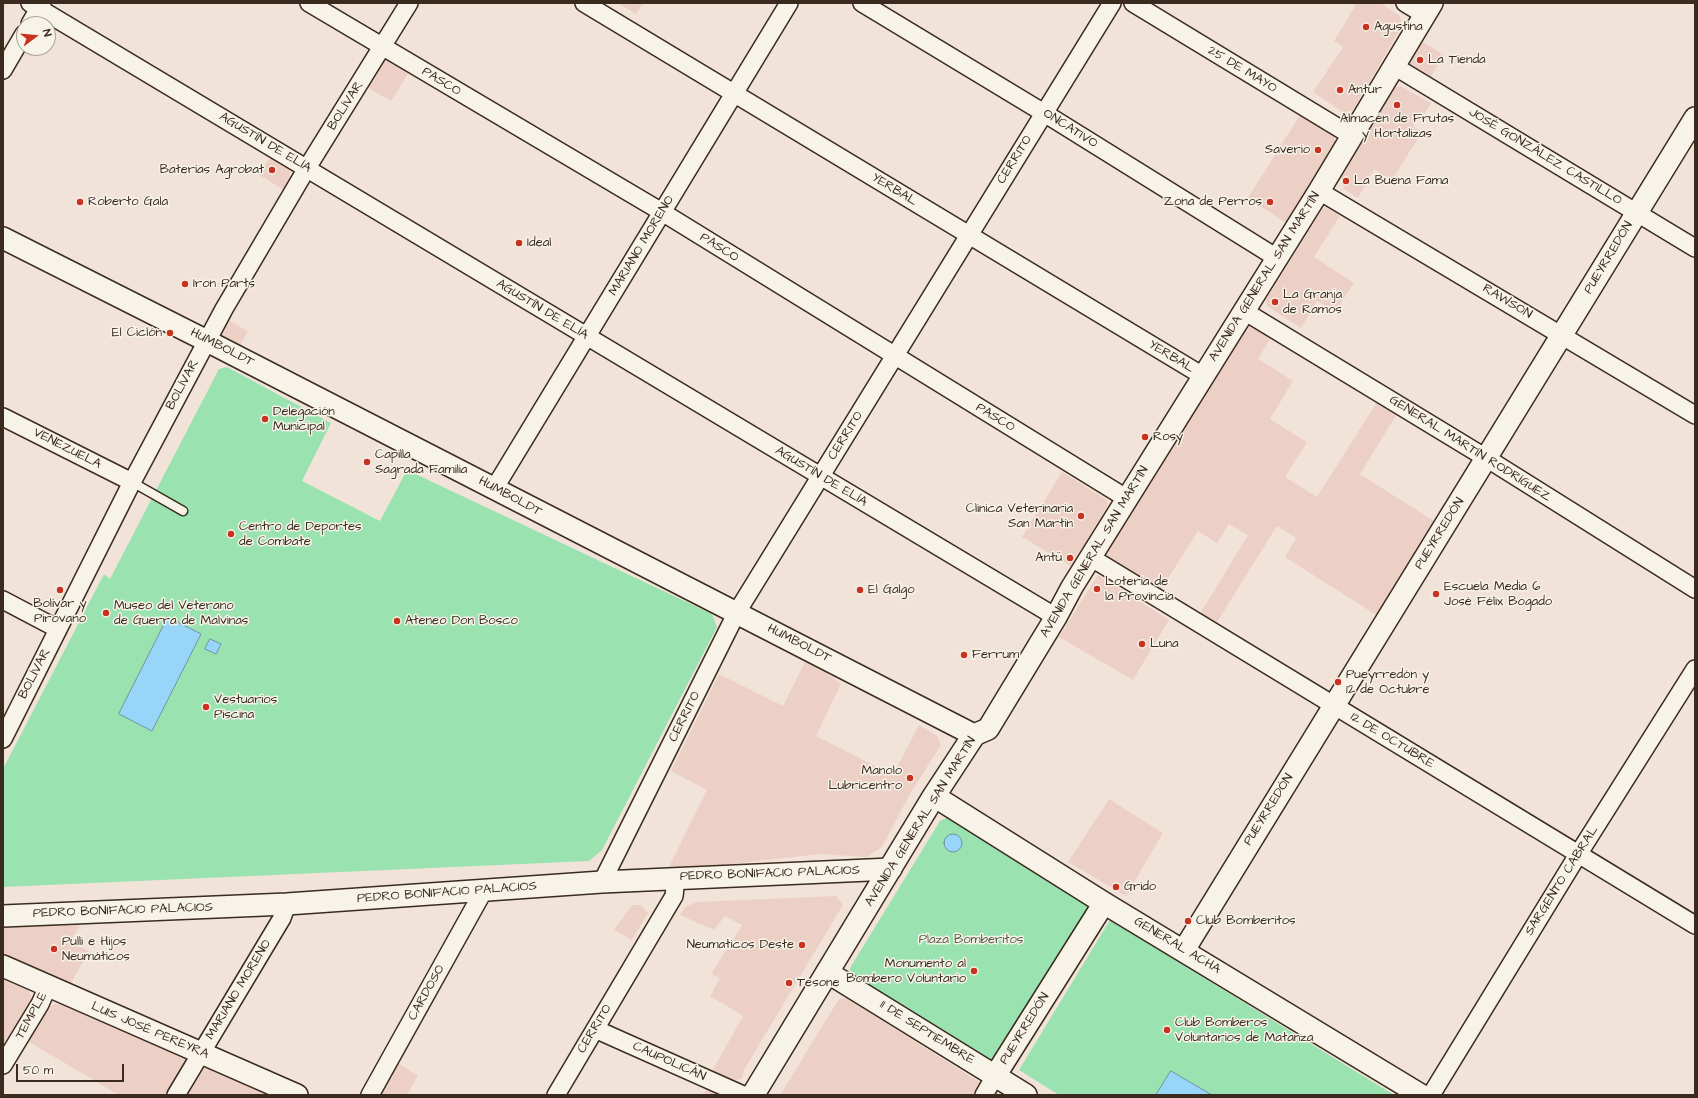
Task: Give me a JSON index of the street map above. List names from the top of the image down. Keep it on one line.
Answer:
{"streets":{"main road":["AVENIDA GENERAL SAN MARTÍN"],"street":["25 DE MAYO","PASCO","BOLÍVAR","ONCATIVO","AGUSTÍN DE ELÍA","JOSÉ GONZÁLEZ CASTILLO","CERRITO","YERBAL","MARIANO MORENO","PUEYRREDÓN","RAWSON","HUMBOLDT","VENEZUELA","GENERAL MARTÍN RODRÍGUEZ","12 DE OCTUBRE","PEDRO BONIFACIO PALACIOS","SARGENTO CABRAL","GENERAL ACHA","CARDOSO","TEMPLE","LUIS JOSÉ PEREYRA","11 DE SEPTIEMBRE","CAUPOLICÁN"]},"crossings":[["25 DE MAYO","AVENIDA GENERAL SAN MARTÍN"],["PASCO","BOLÍVAR"],["PASCO","CERRITO"],["PASCO","MARIANO MORENO"],["PASCO","AVENIDA GENERAL SAN MARTÍN"],["BOLÍVAR","AGUSTÍN DE ELÍA"],["BOLÍVAR","HUMBOLDT"],["BOLÍVAR","VENEZUELA"],["ONCATIVO","CERRITO"],["ONCATIVO","AVENIDA GENERAL SAN MARTÍN"],["AGUSTÍN DE ELÍA","CERRITO"],["AGUSTÍN DE ELÍA","MARIANO MORENO"],["AGUSTÍN DE ELÍA","AVENIDA GENERAL SAN MARTÍN"],["JOSÉ GONZÁLEZ CASTILLO","PUEYRREDÓN"],["JOSÉ GONZÁLEZ CASTILLO","AVENIDA GENERAL SAN MARTÍN"],["CERRITO","YERBAL"],["CERRITO","HUMBOLDT"],["CERRITO","PEDRO BONIFACIO PALACIOS"],["CERRITO","CAUPOLICÁN"],["YERBAL","MARIANO MORENO"],["YERBAL","AVENIDA GENERAL SAN MARTÍN"],["MARIANO MORENO","HUMBOLDT"],["MARIANO MORENO","PEDRO BONIFACIO PALACIOS"],["MARIANO MORENO","LUIS JOSÉ PEREYRA"],["PUEYRREDÓN","RAWSON"],["PUEYRREDÓN","GENERAL MARTÍN RODRÍGUEZ"],["PUEYRREDÓN","12 DE OCTUBRE"],["PUEYRREDÓN","GENERAL ACHA"],["PUEYRREDÓN","11 DE SEPTIEMBRE"],["AVENIDA GENERAL SAN MARTÍN","RAWSON"],["AVENIDA GENERAL SAN MARTÍN","HUMBOLDT"],["AVENIDA GENERAL SAN MARTÍN","GENERAL MARTÍN RODRÍGUEZ"],["AVENIDA GENERAL SAN MARTÍN","12 DE OCTUBRE"],["AVENIDA GENERAL SAN MARTÍN","PEDRO BONIFACIO PALACIOS"],["AVENIDA GENERAL SAN MARTÍN","GENERAL ACHA"],["AVENIDA GENERAL SAN MARTÍN","11 DE SEPTIEMBRE"],["12 DE OCTUBRE","SARGENTO CABRAL"],["PEDRO BONIFACIO PALACIOS","CARDOSO"],["TEMPLE","LUIS JOSÉ PEREYRA"]],"parks":["Plaza Bomberitos"],"places":["Agustina","La Tienda","Antur","Almacén de Frutas y Hortalizas","Saverio","Baterías Agrobat","La Buena Fama","Roberto Gala","Zona de Perros","Ideal","Iron Parts","La Granja de Ramos","El Ciclón","Delegación Municipal","Rosy","Capilla Sagrada Familia","Clinica Veterinaria San Martín","Centro de Deportes de Combate","Antü","Lotería de la Provincia","Bolívar y Pirovano","El Galgo","Escuela Media 6 José Félix Bogado","Museo del Veterano de Guerra de Malvinas","Ateneo Don Bosco","Luna","Ferrum","Pueyrredón y 12 de Octubre","Vestuarios Piscina","Manolo Lubricentro","Grido","Club Bomberitos","Neumaticos Deste","Pulli e Hijos Neumáticos","Monumento al Bombero Voluntario","Tesone","Club Bomberos Voluntarios de Matanza"],"scale_bar":"50 m","north":"right"}
